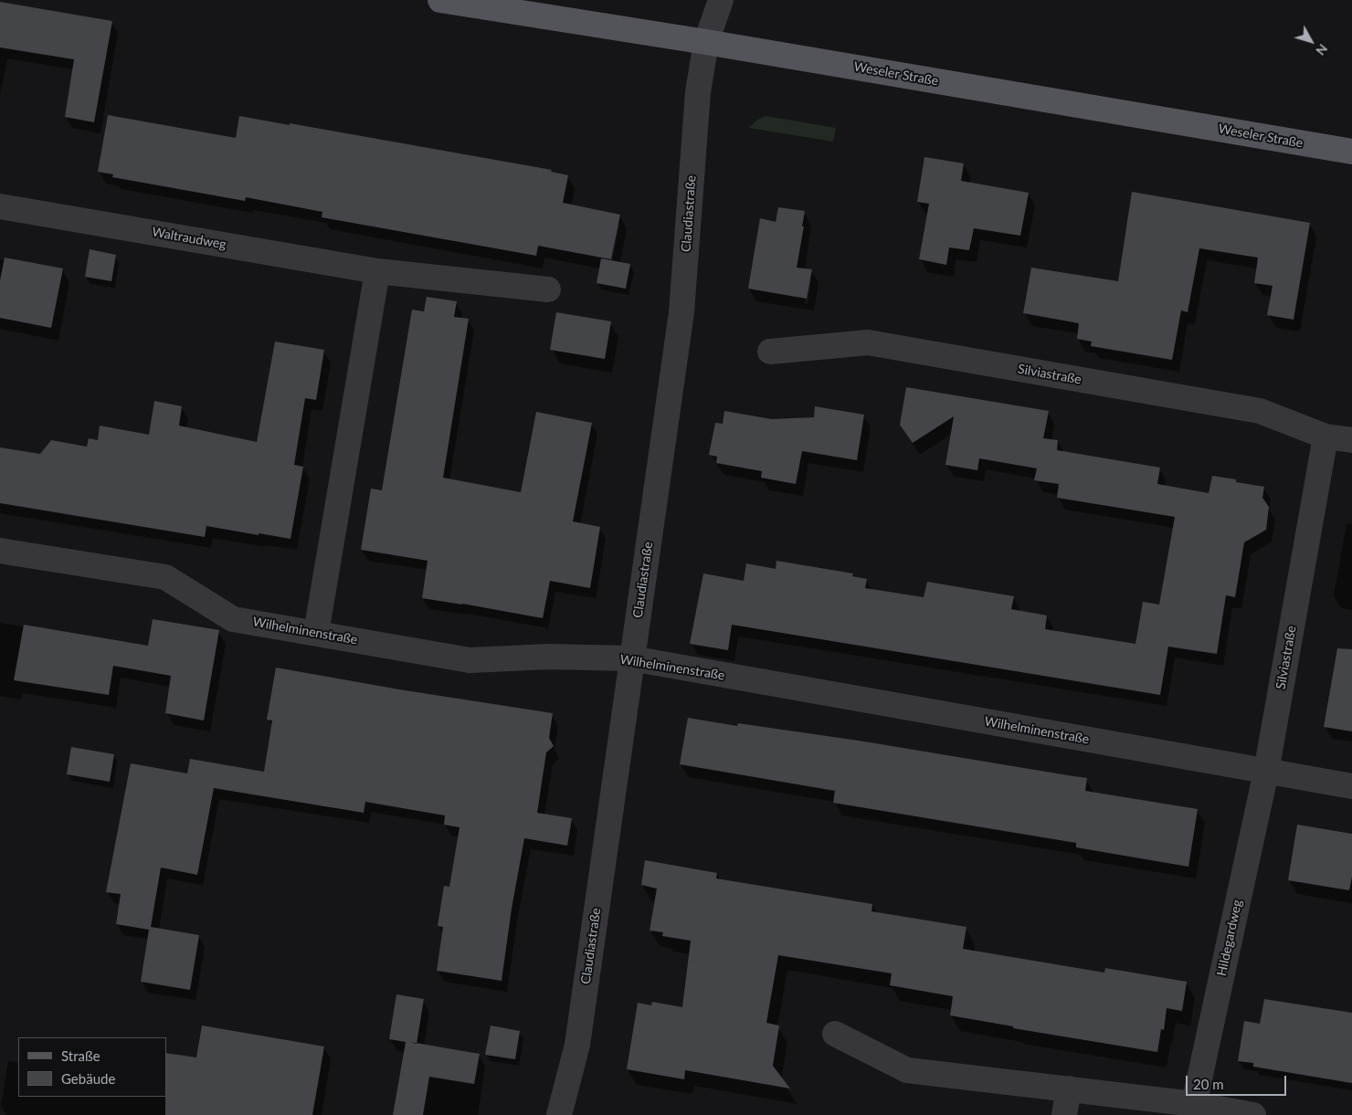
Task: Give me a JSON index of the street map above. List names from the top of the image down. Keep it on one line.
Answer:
{"streets":{"main road":["Weseler Straße"],"street":["Claudiastraße","Waltraudweg","Silviastraße","Wilhelminenstraße","Hildegardweg"]},"crossings":[["Weseler Straße","Claudiastraße"],["Claudiastraße","Wilhelminenstraße"],["Silviastraße","Wilhelminenstraße"],["Silviastraße","Hildegardweg"],["Wilhelminenstraße","Hildegardweg"]],"legend":["Straße","Gebäude"],"scale_bar":"20 m","north":"bottom right"}
